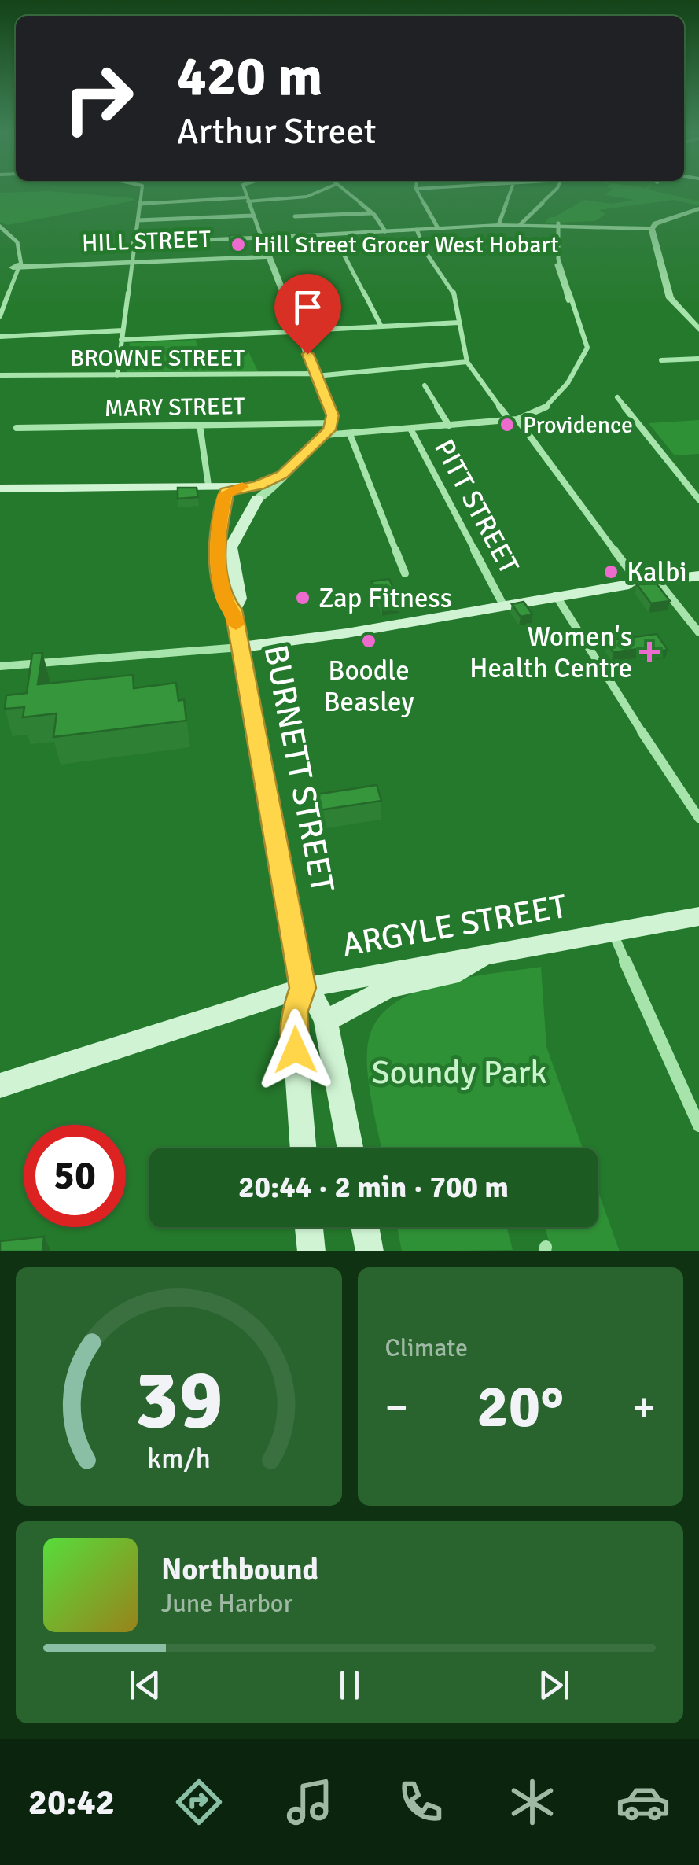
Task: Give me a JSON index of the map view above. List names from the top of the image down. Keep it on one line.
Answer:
{"streets":{"main road":["BURNETT STREET","ARGYLE STREET"],"street":["HILL STREET","BROWNE STREET","MARY STREET","PITT STREET"]},"crossings":[["BURNETT STREET","ARGYLE STREET"]],"parks":["Soundy Park"],"places":{"other":["Hill Street Grocer West Hobart","Providence","Kalbi","Zap Fitness","Boodle Beasley"],"health":["Women's Health Centre"]},"page":{"turn":["420 m","Arthur Street"],"limit":"50","trip":"20:44 · 2 min · 700 m","tile":"Climate","heat":["−","20°","+"],"song":["Northbound","June Harbor"],"tabs":"20:42","gauge":["39","km/h"]}}
